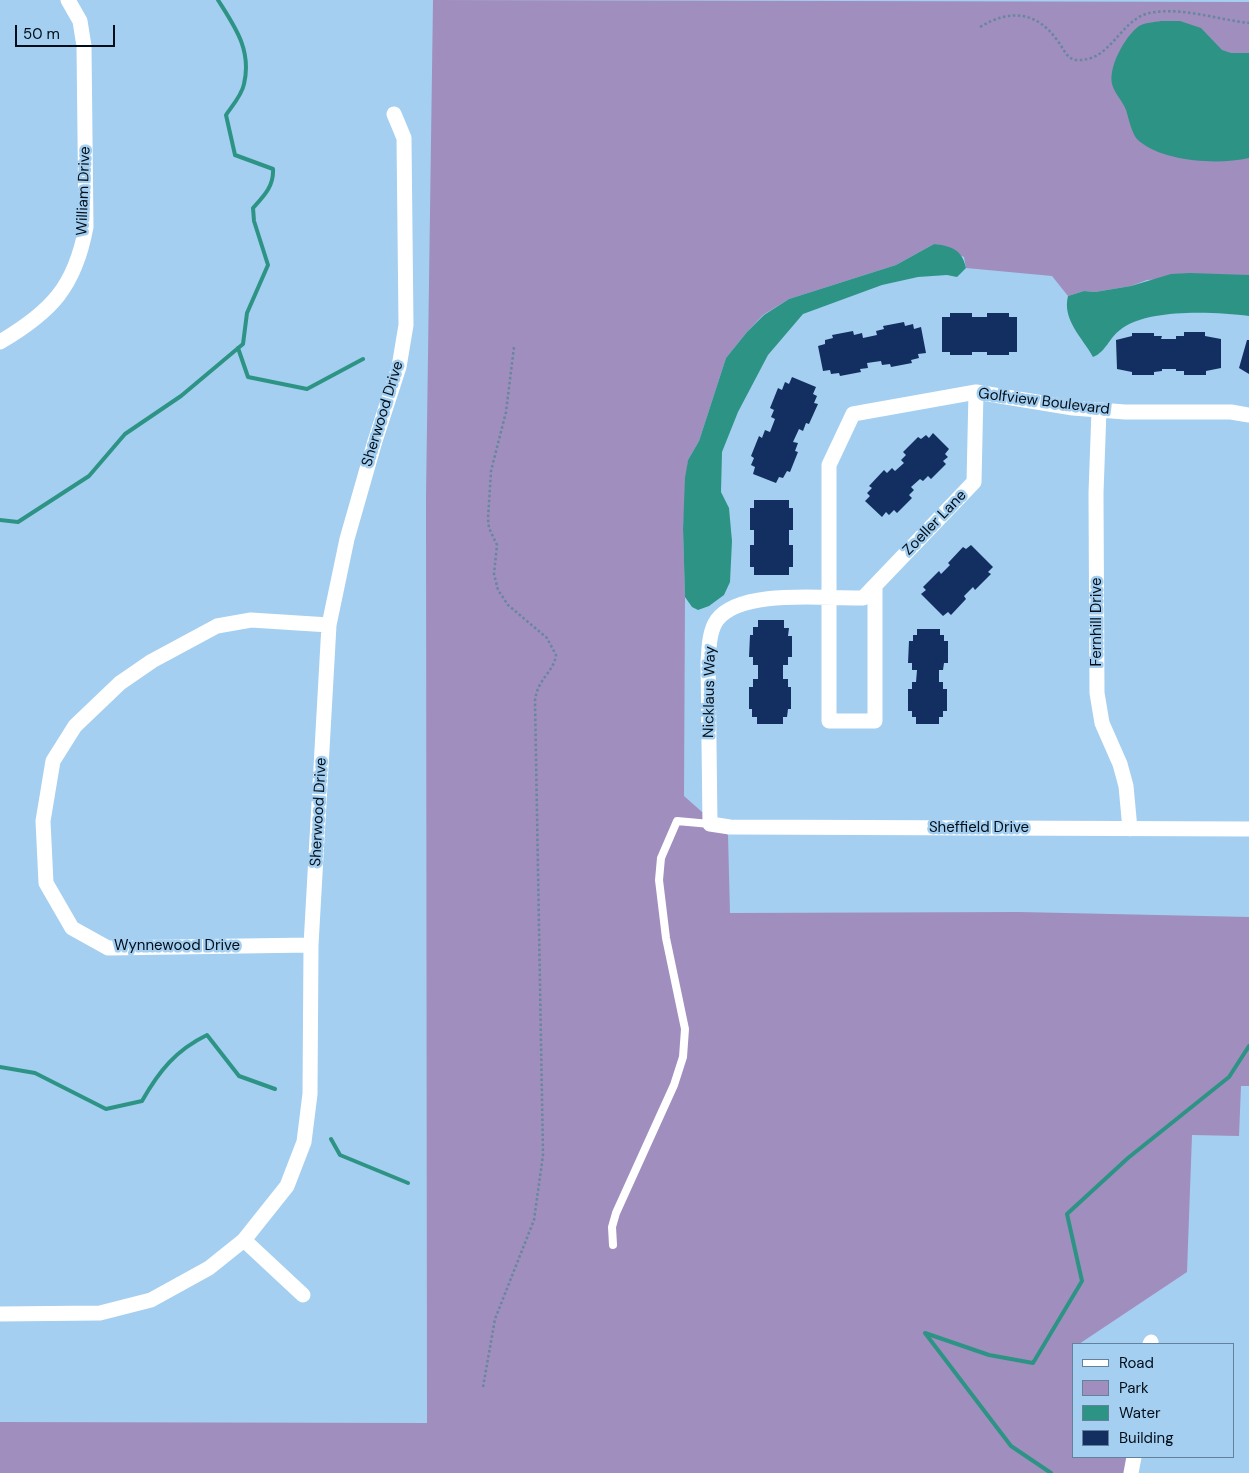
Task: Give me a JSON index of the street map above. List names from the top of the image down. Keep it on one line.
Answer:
{"streets":{"street":["William Drive","Golfview Boulevard","Sherwood Drive","Zoeller Lane","Fernhill Drive","Nicklaus Way","Sheffield Drive","Wynnewood Drive"]},"crossings":[["Golfview Boulevard","Zoeller Lane"],["Golfview Boulevard","Fernhill Drive"],["Golfview Boulevard","Nicklaus Way"],["Sherwood Drive","Wynnewood Drive"],["Zoeller Lane","Nicklaus Way"],["Fernhill Drive","Sheffield Drive"],["Nicklaus Way","Sheffield Drive"]],"legend":["Road","Park","Water","Building"],"scale_bar":"50 m"}
